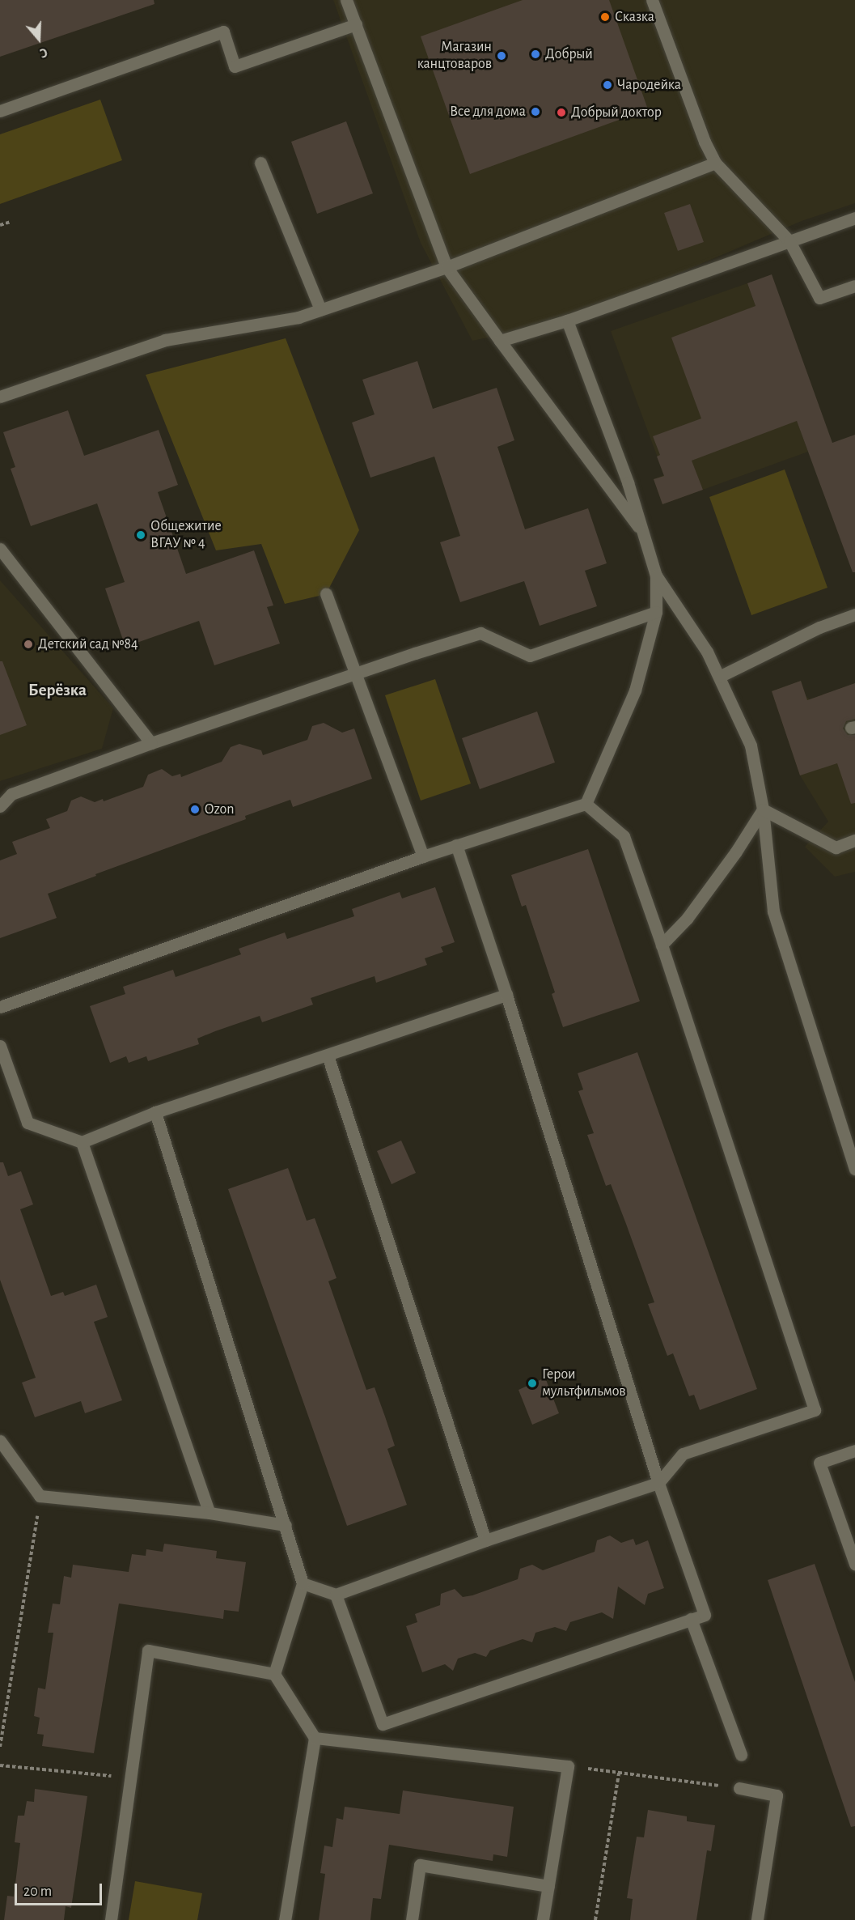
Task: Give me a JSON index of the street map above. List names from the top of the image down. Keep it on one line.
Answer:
{"districts":["Берёзка"],"places":["Сказка","Добрый","Магазин канцтоваров","Чародейка","Все для дома","Добрый доктор","Общежитие ВГАУ № 4","Детский сад №84","Ozon","Герои мультфильмов"],"scale_bar":"20 m","north":"bottom"}
